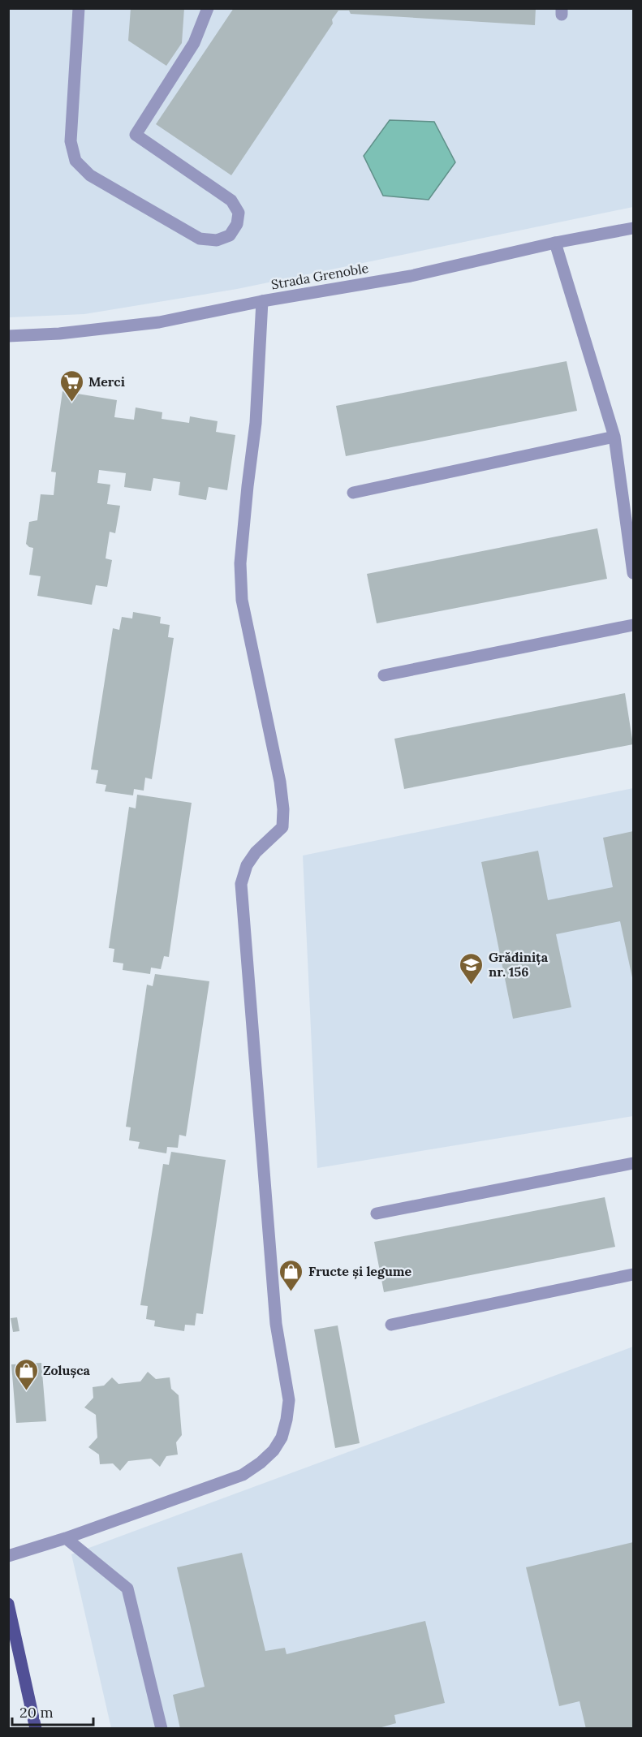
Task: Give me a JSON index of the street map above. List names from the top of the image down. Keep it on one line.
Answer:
{"streets":{"street":["Strada Grenoble"]},"places":{"supermarket":["Merci"],"school or university":["Grădinița nr. 156"],"shop":["Fructe și legume","Zolușca"]},"scale_bar":"20 m"}
